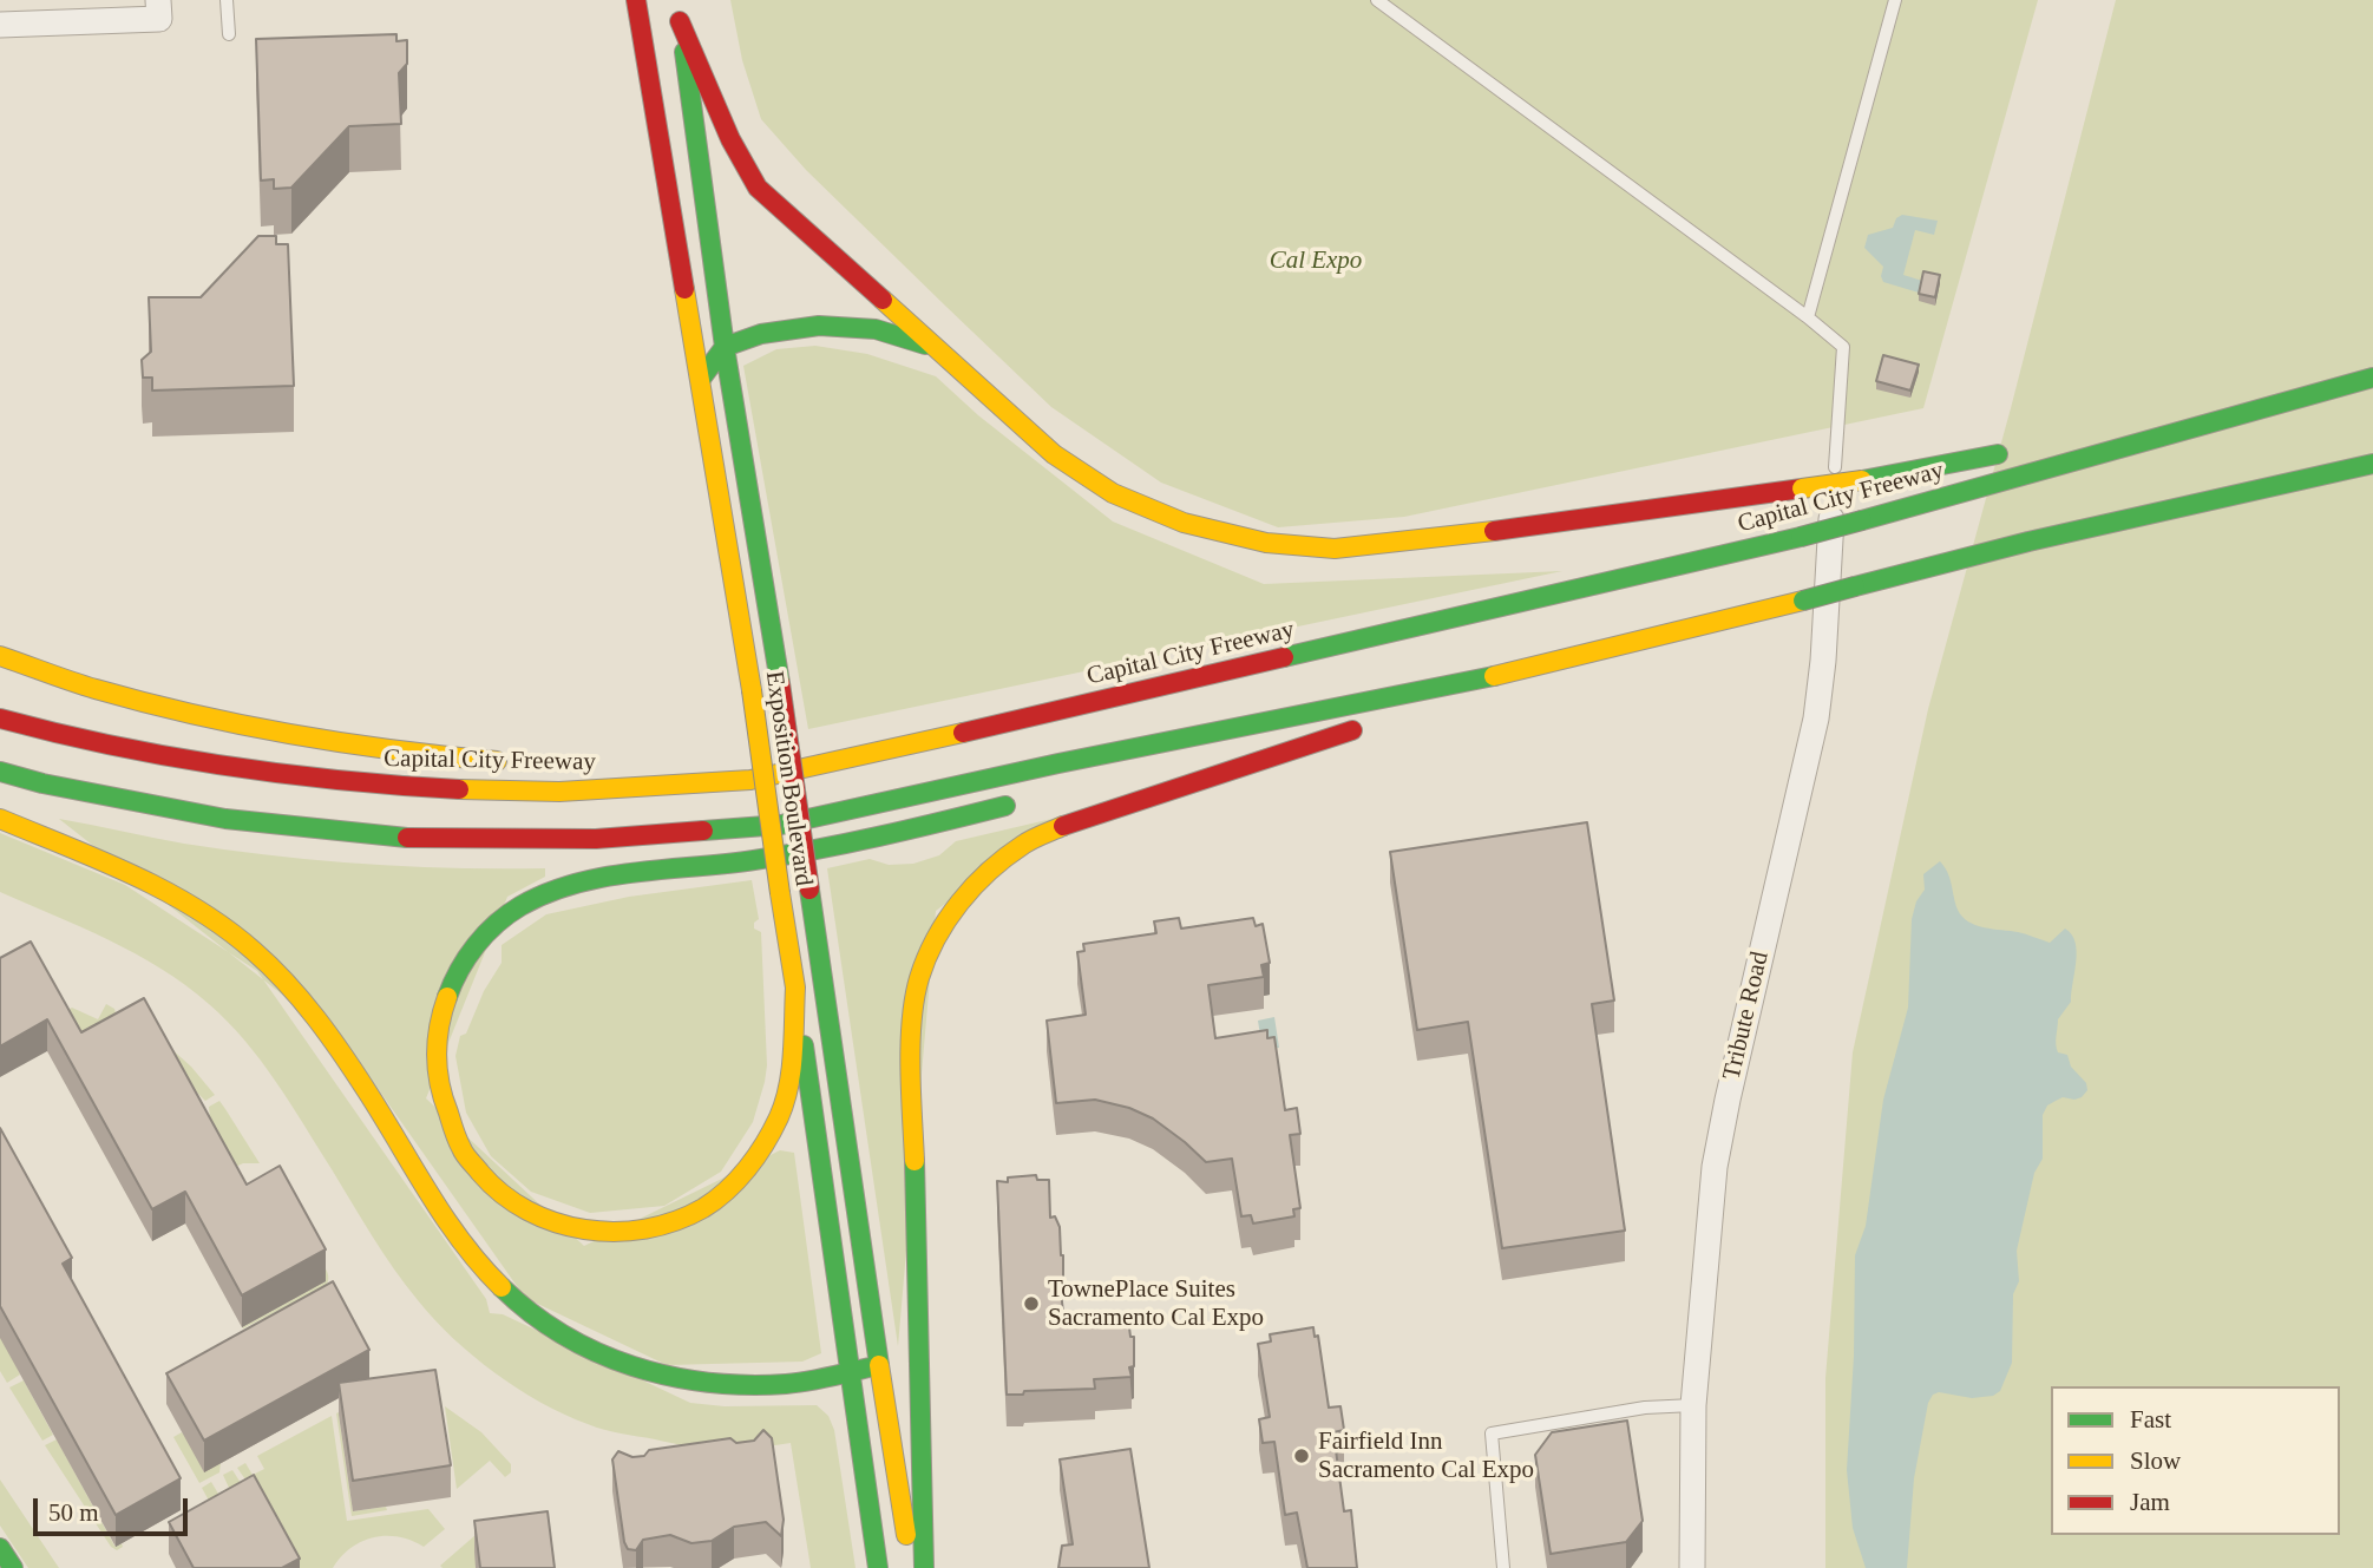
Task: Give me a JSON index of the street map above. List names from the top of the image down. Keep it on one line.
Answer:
{"streets":{"main road":["Capital City Freeway","Exposition Boulevard"],"street":["Tribute Road"]},"parks":["Cal Expo"],"places":["TownePlace Suites Sacramento Cal Expo","Fairfield Inn Sacramento Cal Expo"],"legend":["Fast","Slow","Jam"],"scale_bar":"50 m"}
